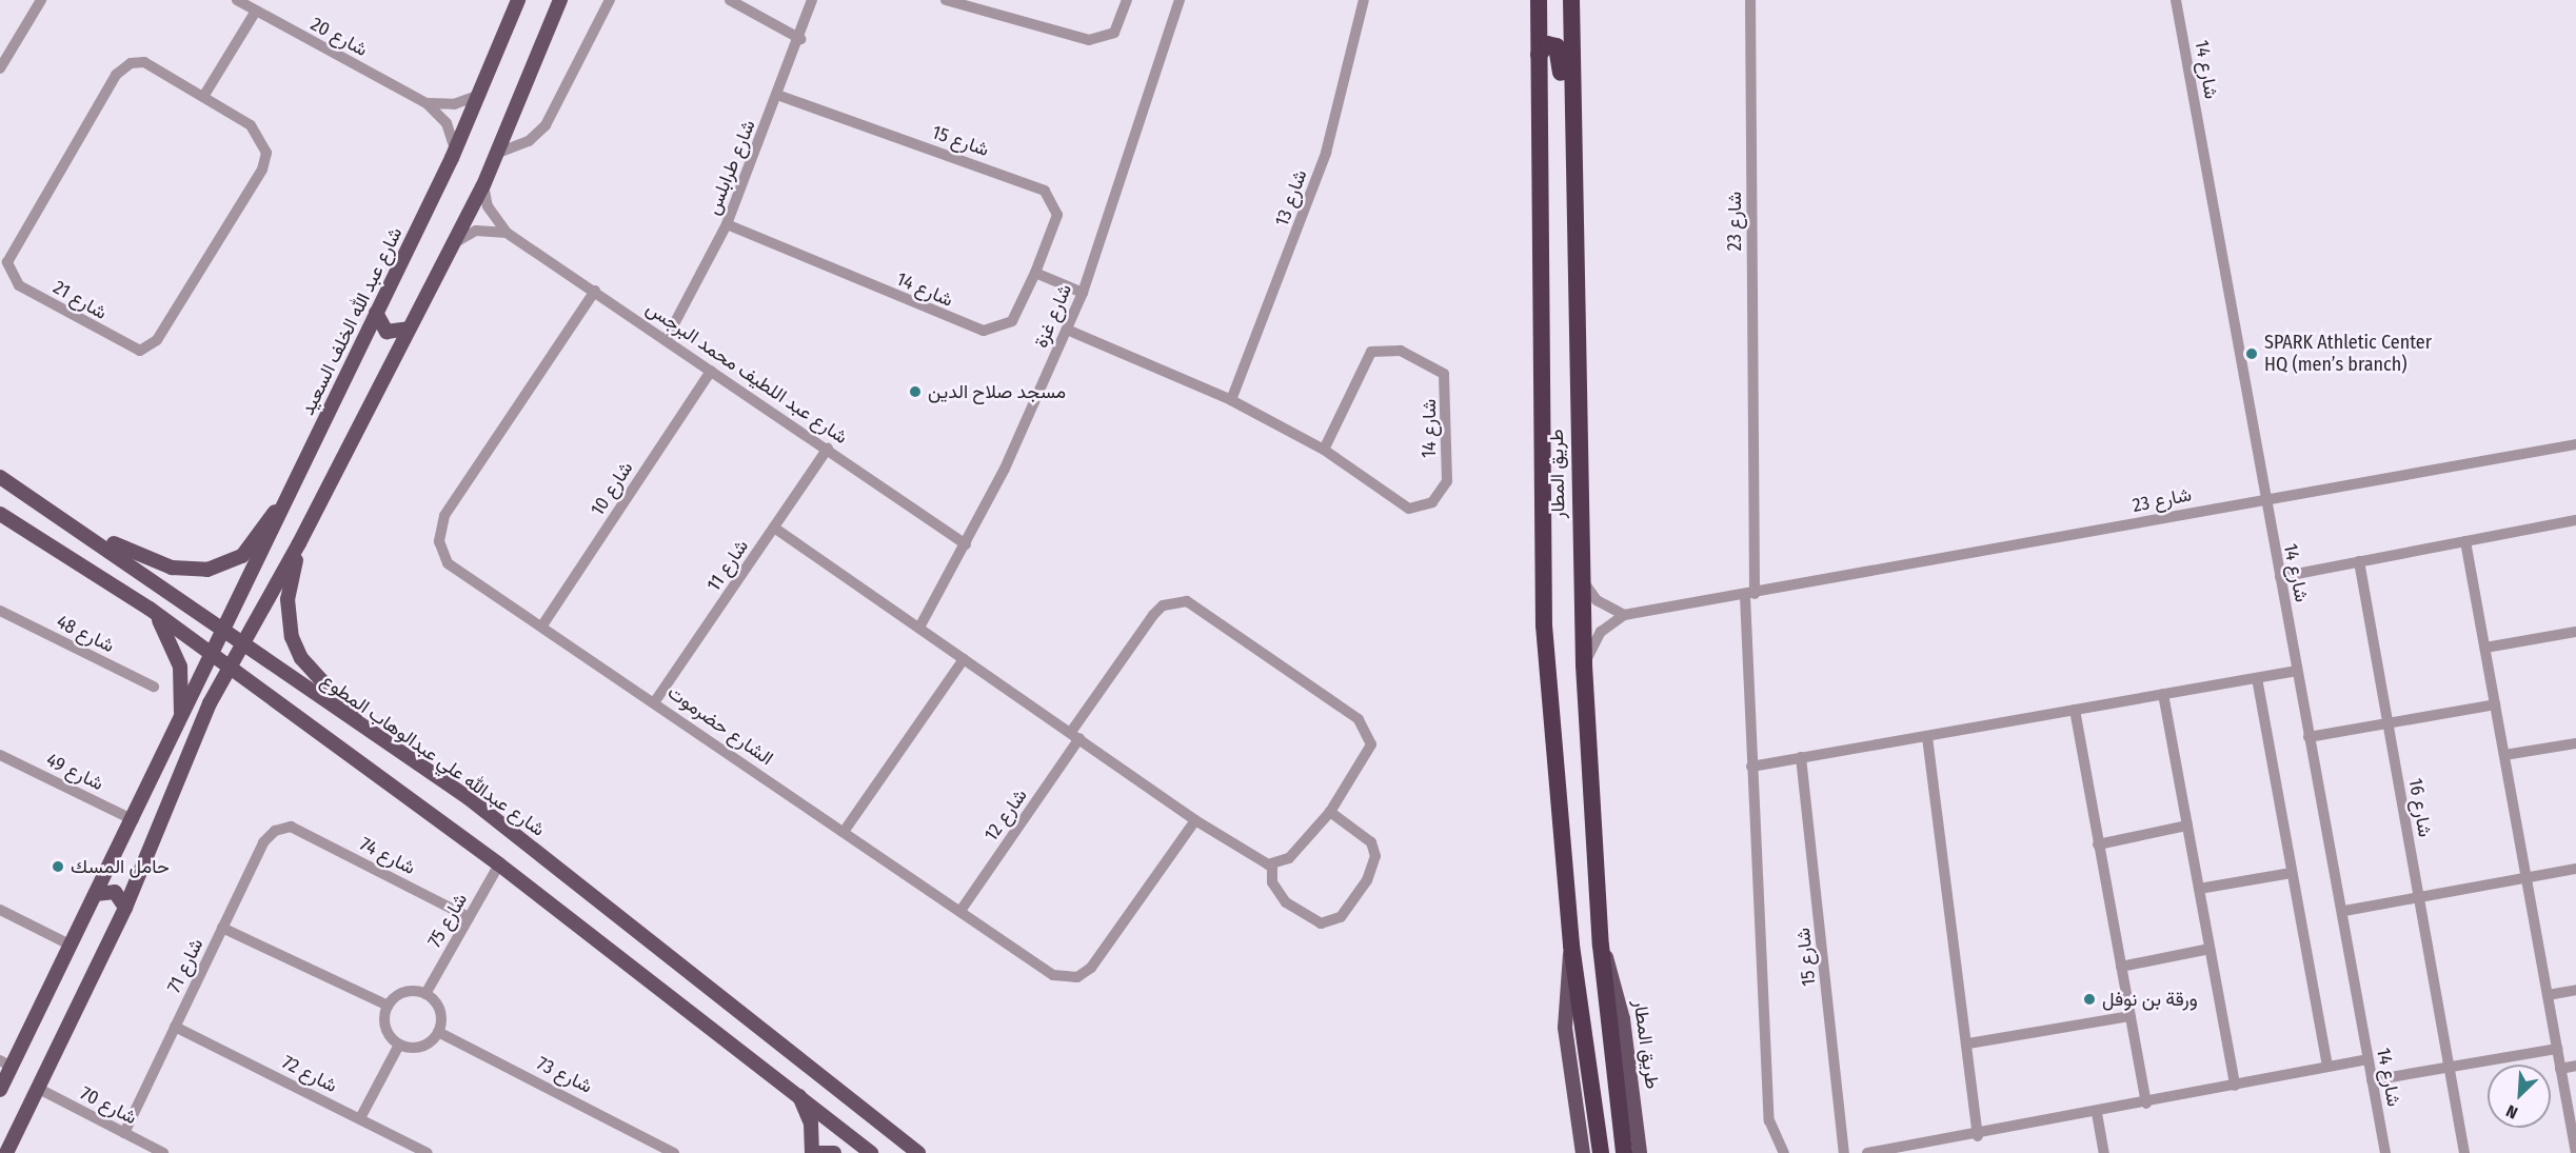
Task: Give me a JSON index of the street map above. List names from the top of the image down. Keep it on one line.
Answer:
{"streets":{"highway":["طريق المطار"],"main road":["شارع عبد الله الخلف السعيد","شارع عبدالله علي عبدالوهاب المطوع"],"street":["شارع 20","شارع 14","شارع 15","شارع طرابلس","شارع 13","شارع 23","شارع 21","شارع غزة","شارع عبد اللطيف محمد البرجس","شارع 10","شارع 11","شارع 48","الشارع حضرموت","شارع 49","شارع 16","شارع 12","شارع 74","شارع 75","شارع 71","شارع 72","شارع 73","شارع 70"]},"crossings":[["شارع 20","شارع عبد الله الخلف السعيد"],["شارع 14","شارع 15"],["شارع 14","شارع طرابلس"],["شارع 14","شارع 13"],["شارع 14","شارع 23"],["شارع 14","شارع غزة"],["شارع 15","شارع طرابلس"],["شارع طرابلس","شارع عبد اللطيف محمد البرجس"],["شارع 23","طريق المطار"],["شارع غزة","شارع عبد اللطيف محمد البرجس"],["شارع عبد الله الخلف السعيد","شارع عبدالله علي عبدالوهاب المطوع"],["شارع عبد الله الخلف السعيد","شارع 49"],["شارع عبد اللطيف محمد البرجس","شارع 10"],["شارع عبد اللطيف محمد البرجس","شارع 11"],["شارع عبد اللطيف محمد البرجس","الشارع حضرموت"],["شارع 10","الشارع حضرموت"],["شارع 11","الشارع حضرموت"],["الشارع حضرموت","شارع 12"],["شارع 74","شارع 75"],["شارع 74","شارع 71"],["شارع 75","شارع 73"],["شارع 71","شارع 72"],["شارع 71","شارع 70"]],"places":["SPARK Athletic Center HQ (men’s branch)","مسجد صلاح الدين","حامل المسك","ورقة بن نوفل"],"north":"bottom left"}
